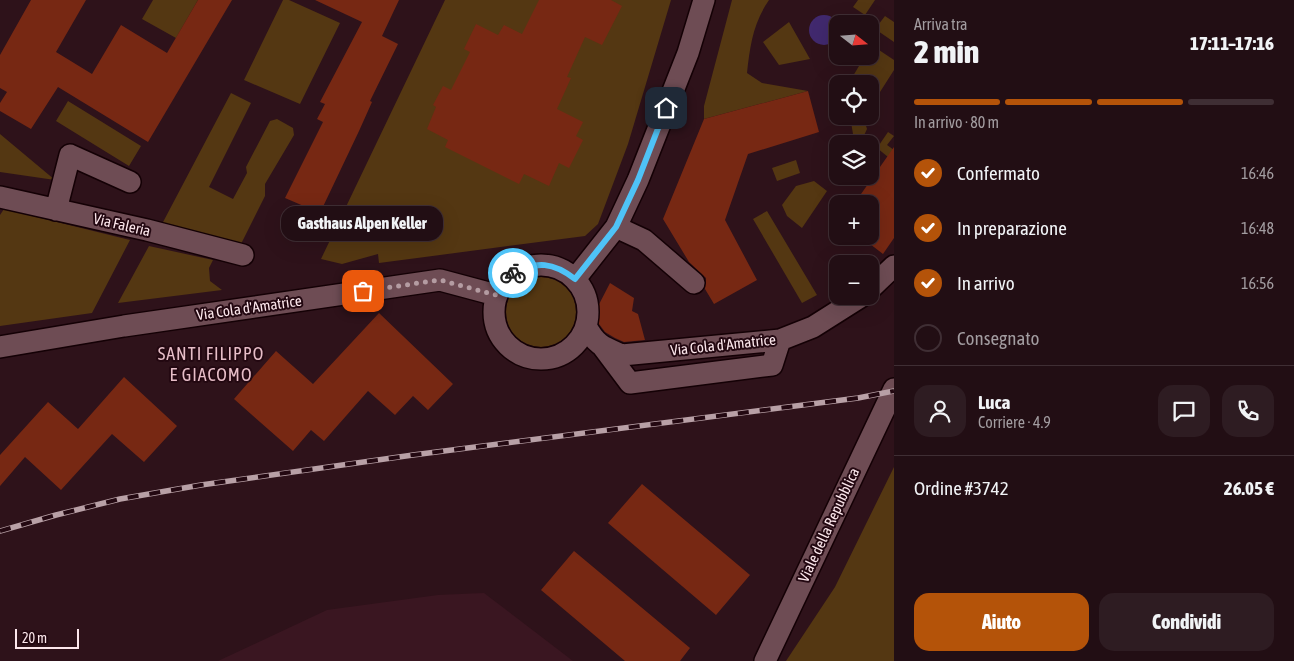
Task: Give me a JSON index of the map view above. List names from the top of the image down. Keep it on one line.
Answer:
{"streets":{"street":["Via Faleria","Via Cola d'Amatrice","Viale della Repubblica"]},"districts":["SANTI FILIPPO E GIACOMO"],"places":["Gasthaus Alpen Keller"],"scale_bar":"20 m","north":"right","page":{"heading":["2 min","Arriva tra","17:11–17:16"],"panel":["Luca","Corriere · 4.9","Ordine #3742","26.05 €"],"map_buttons":["+","−"],"bar":"In arrivo · 80 m","list":[["Confermato","16:46"],["In preparazione","16:48"],["In arrivo","16:56"],"Consegnato"],"bubble":"Gasthaus Alpen Keller","buttons":["Aiuto","Condividi"],"scale":"20 m"}}
